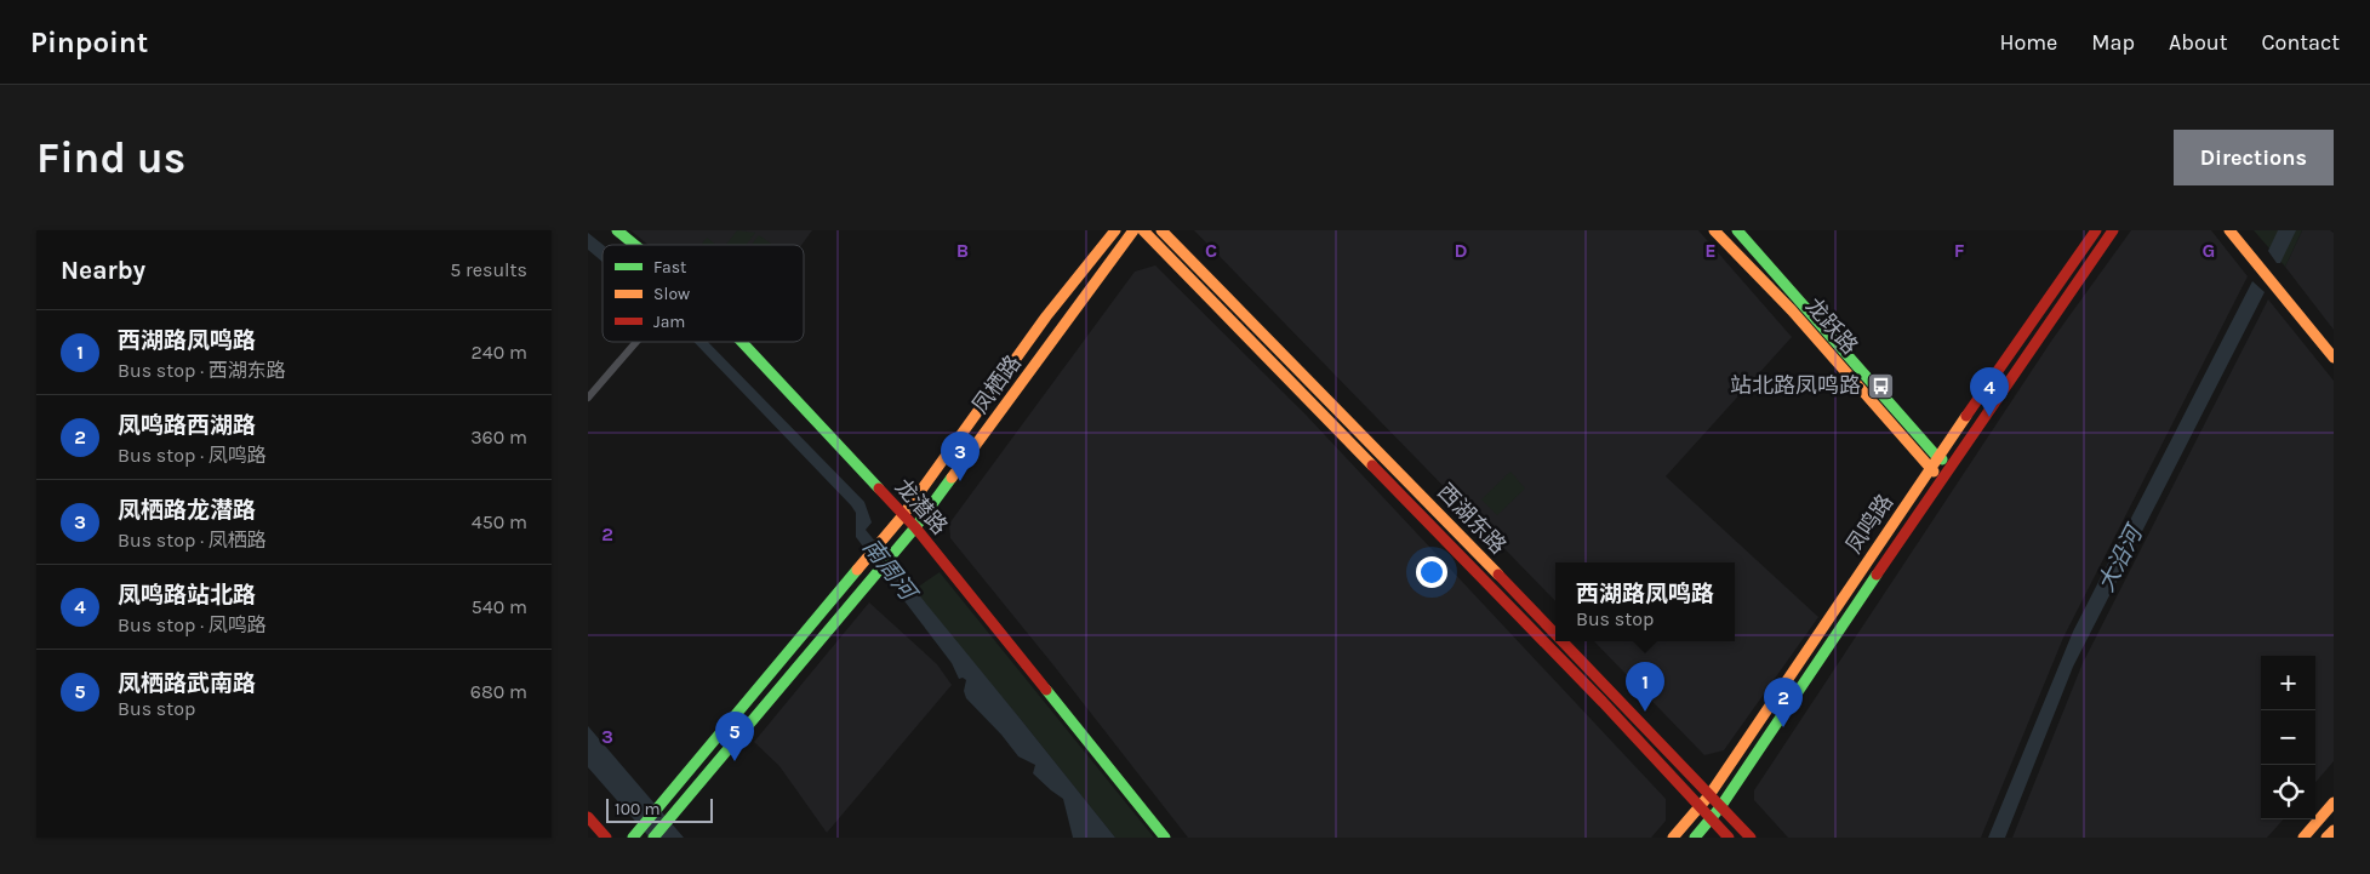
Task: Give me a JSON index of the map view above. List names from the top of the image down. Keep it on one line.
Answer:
{"streets":{"main road":["龙跃路","凤栖路","龙潜路","西湖东路","凤鸣路"]},"crossings":[["龙跃路","凤鸣路"],["凤栖路","龙潜路"],["西湖东路","凤鸣路"]],"water":["大沿河","南周河"],"places":{"bus stop":["站北路凤鸣路"]},"legend":["Fast","Slow","Jam"],"scale_bar":"100 m","page":{"header":"Pinpoint","nav":["Home","Map","About","Contact"],"buttons":"Directions","title":"Find us","heading":["Nearby","5 results"],"list":[{"mark":"1","name":"西湖路凤鸣路","note":"Bus stop · 西湖东路","value":"240 m"},{"mark":"2","name":"凤鸣路西湖路","note":"Bus stop · 凤鸣路","value":"360 m"},{"mark":"3","name":"凤栖路龙潜路","note":"Bus stop · 凤栖路","value":"450 m"},{"mark":"4","name":"凤鸣路站北路","note":"Bus stop · 凤鸣路","value":"540 m"},{"mark":"5","name":"凤栖路武南路","note":"Bus stop","value":"680 m"}],"pins":["4","3","1","2","5"],"popup":["西湖路凤鸣路","Bus stop"],"map_buttons":["+","−"],"scale":"100 m"},"grid":{"columns":["B","C","D","E","F","G"],"rows":["2","3"]}}
